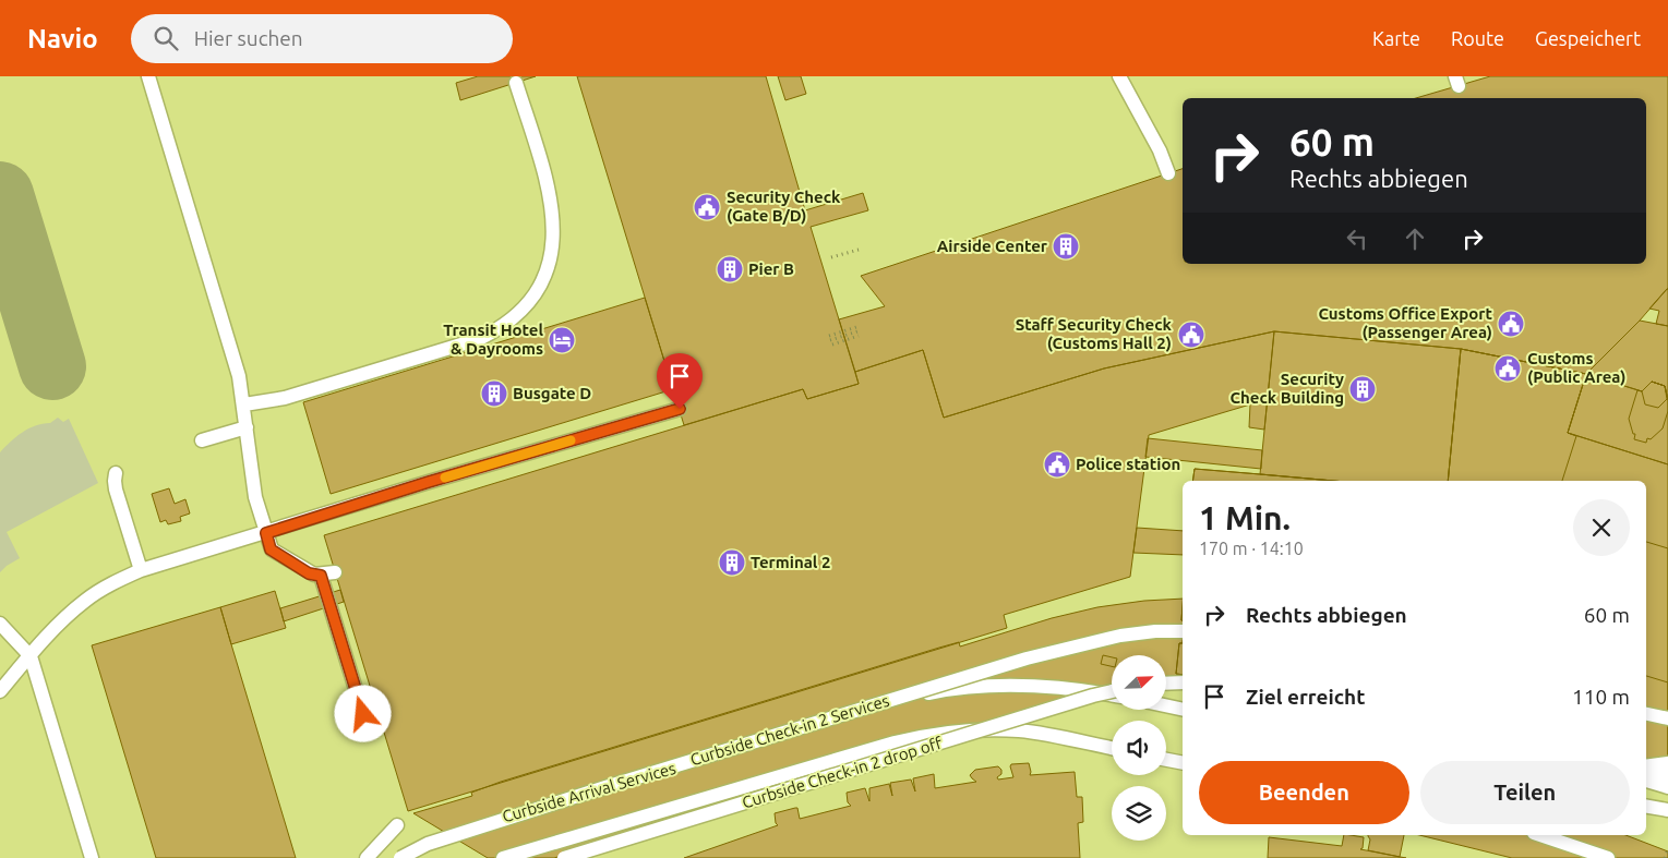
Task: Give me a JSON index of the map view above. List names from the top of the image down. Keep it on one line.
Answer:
{"streets":{"lane":["Curbside Check-in 2 Services","Curbside Check-in 2 drop off","Curbside Arrival Services"]},"crossings":[["Curbside Check-in 2 Services","Curbside Arrival Services"]],"places":{"public building":["Security Check (Gate B/D)","Customs Office Export (Passenger Area)","Staff Security Check (Customs Hall 2)","Customs (Public Area)","Police station"],"building":["Airside Center","Pier B","Security Check Building","Busgate D","Terminal 2"],"hotel":["Transit Hotel & Dayrooms"]},"north":"top right","page":{"header":"Navio","search":"Hier suchen","nav":["Karte","Route","Gespeichert"],"turn":["60 m","Rechts abbiegen"],"heading":["1 Min.","170 m · 14:10"],"list":[{"name":"Rechts abbiegen","value":"60 m"},{"name":"Ziel erreicht","value":"110 m"}],"buttons":["Beenden","Teilen"]}}
